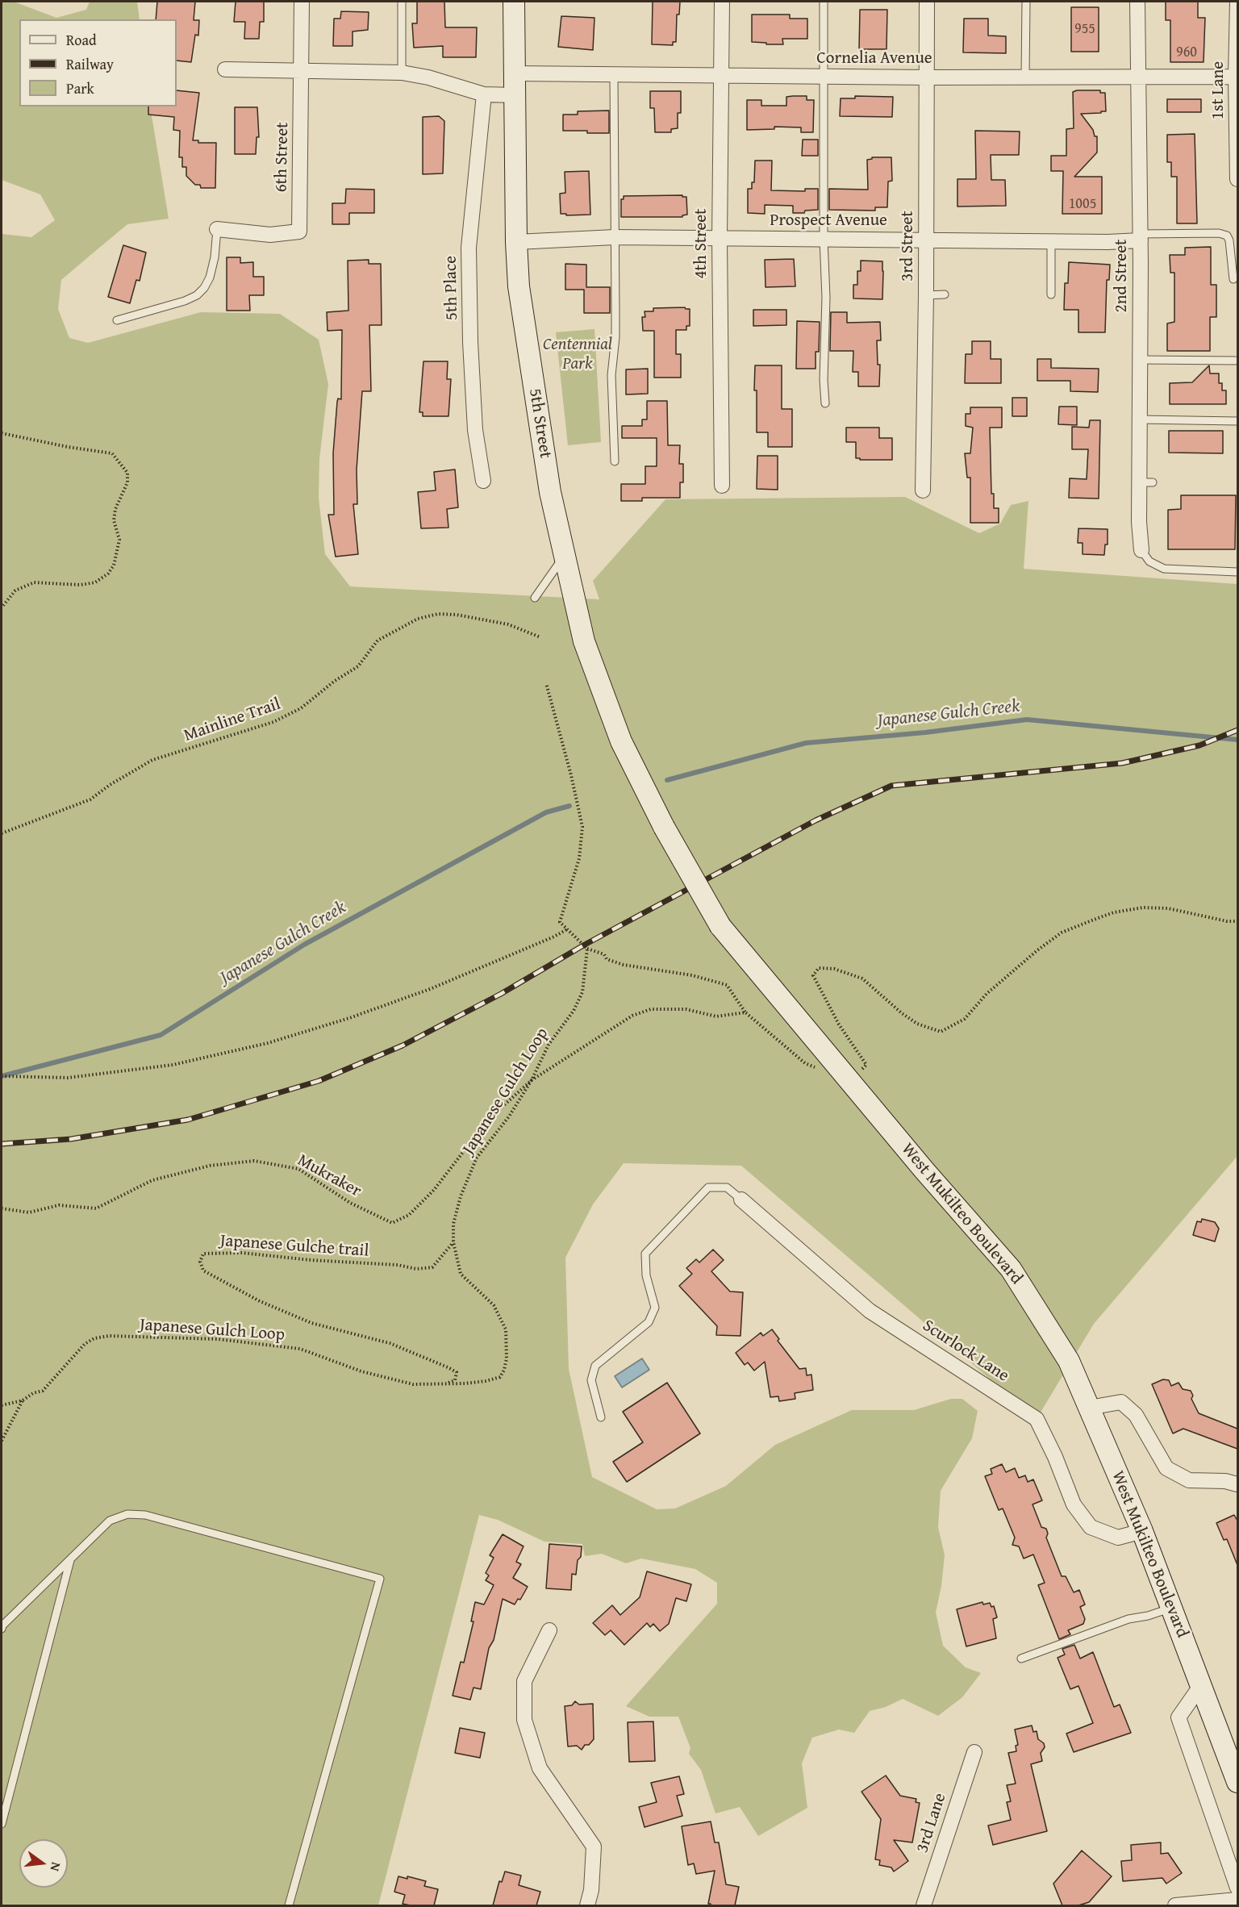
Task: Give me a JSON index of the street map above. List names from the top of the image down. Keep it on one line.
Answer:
{"streets":{"main road":["5th Street","West Mukilteo Boulevard"],"street":["Cornelia Avenue","1st Lane","6th Street","Prospect Avenue","4th Street","3rd Street","2nd Street","5th Place","Scurlock Lane","3rd Lane"],"path":["Mainline Trail","Japanese Gulch Loop","Mukraker","Japanese Gulche trail"]},"crossings":[["Cornelia Avenue","1st Lane"],["Cornelia Avenue","4th Street"],["Cornelia Avenue","3rd Street"],["Cornelia Avenue","2nd Street"],["Cornelia Avenue","5th Street"],["Prospect Avenue","4th Street"],["Prospect Avenue","3rd Street"],["Prospect Avenue","2nd Street"],["Prospect Avenue","5th Street"],["5th Street","West Mukilteo Boulevard"],["Japanese Gulch Loop","Mukraker"],["Japanese Gulch Loop","Japanese Gulche trail"],["West Mukilteo Boulevard","Scurlock Lane"]],"water":["Japanese Gulch Creek"],"parks":["Centennial Park"],"house_numbers":["955","960","1005"],"legend":["Road","Railway","Park"],"north":"right"}
